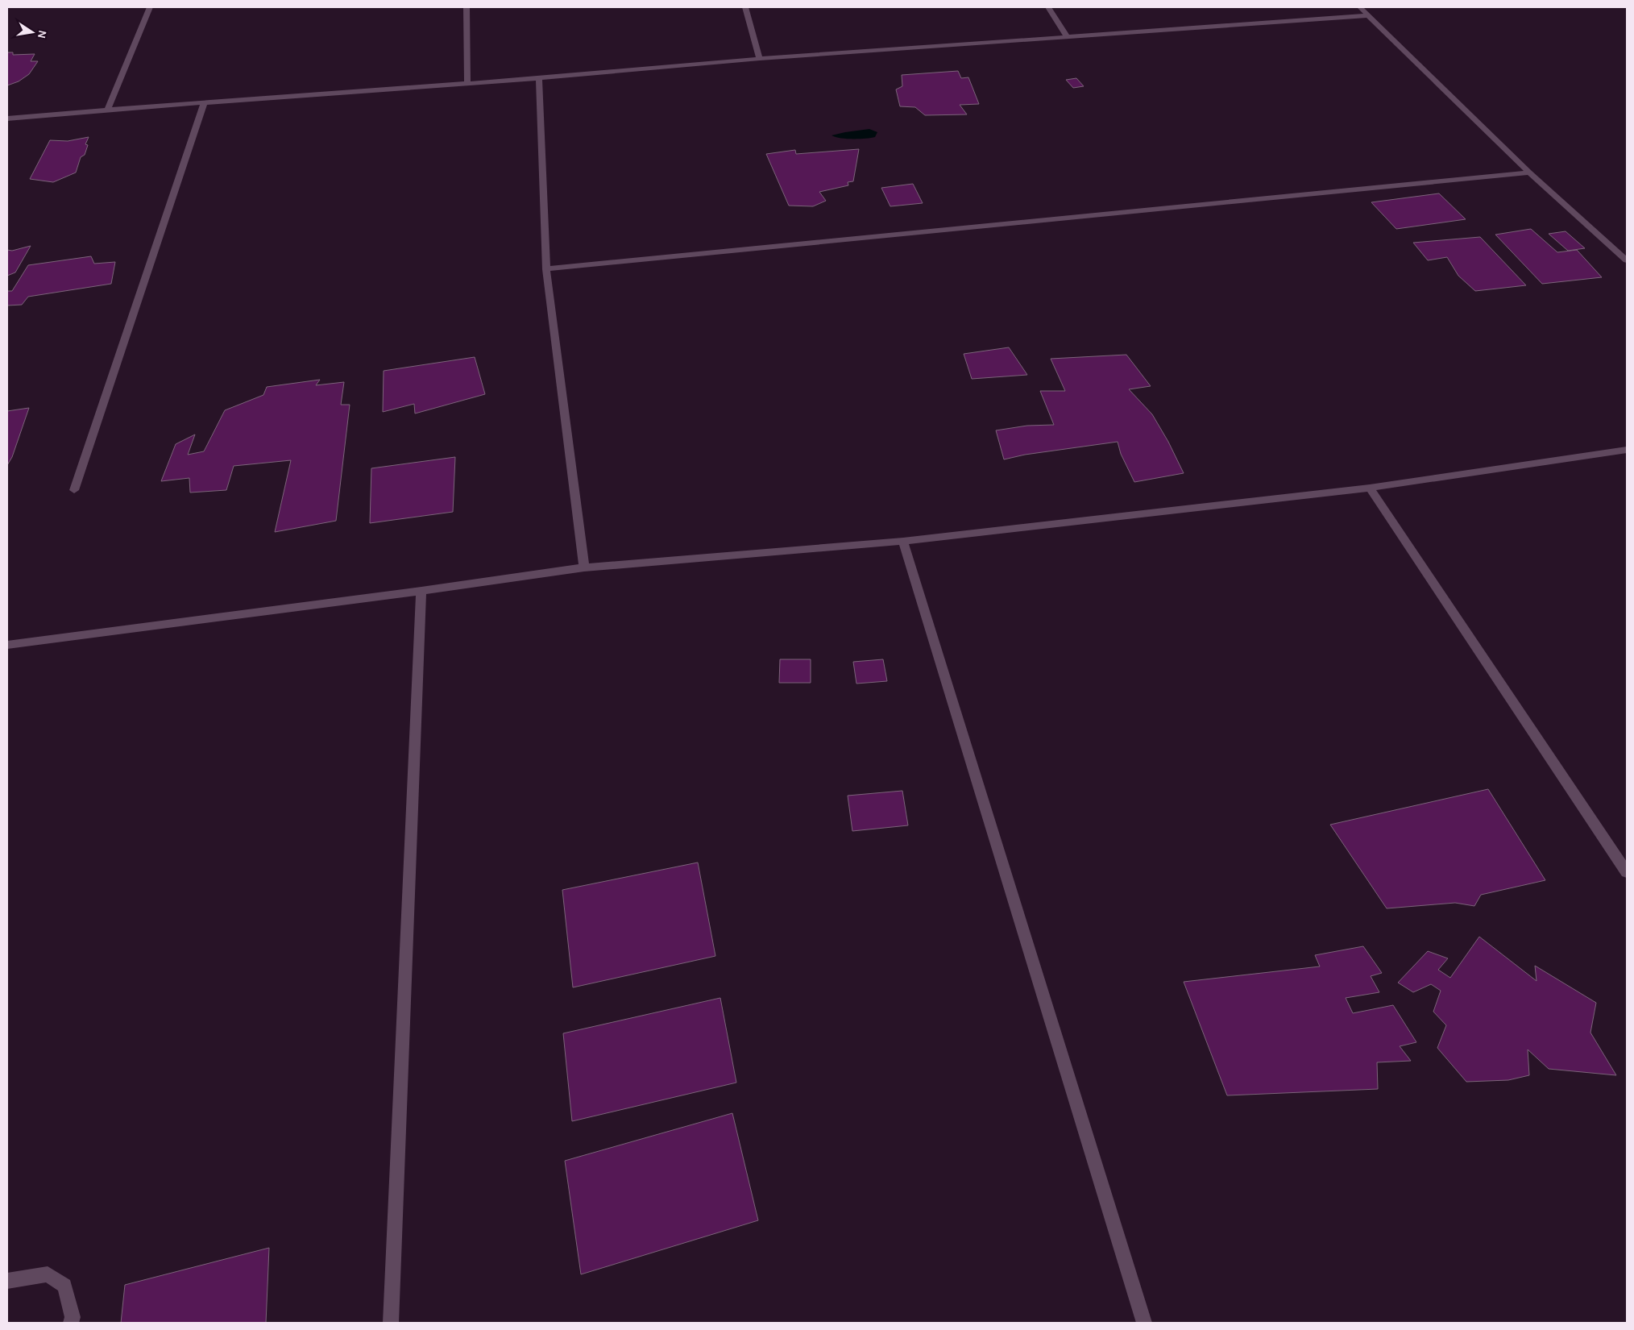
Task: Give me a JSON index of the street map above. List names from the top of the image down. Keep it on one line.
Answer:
{"north":"right"}
